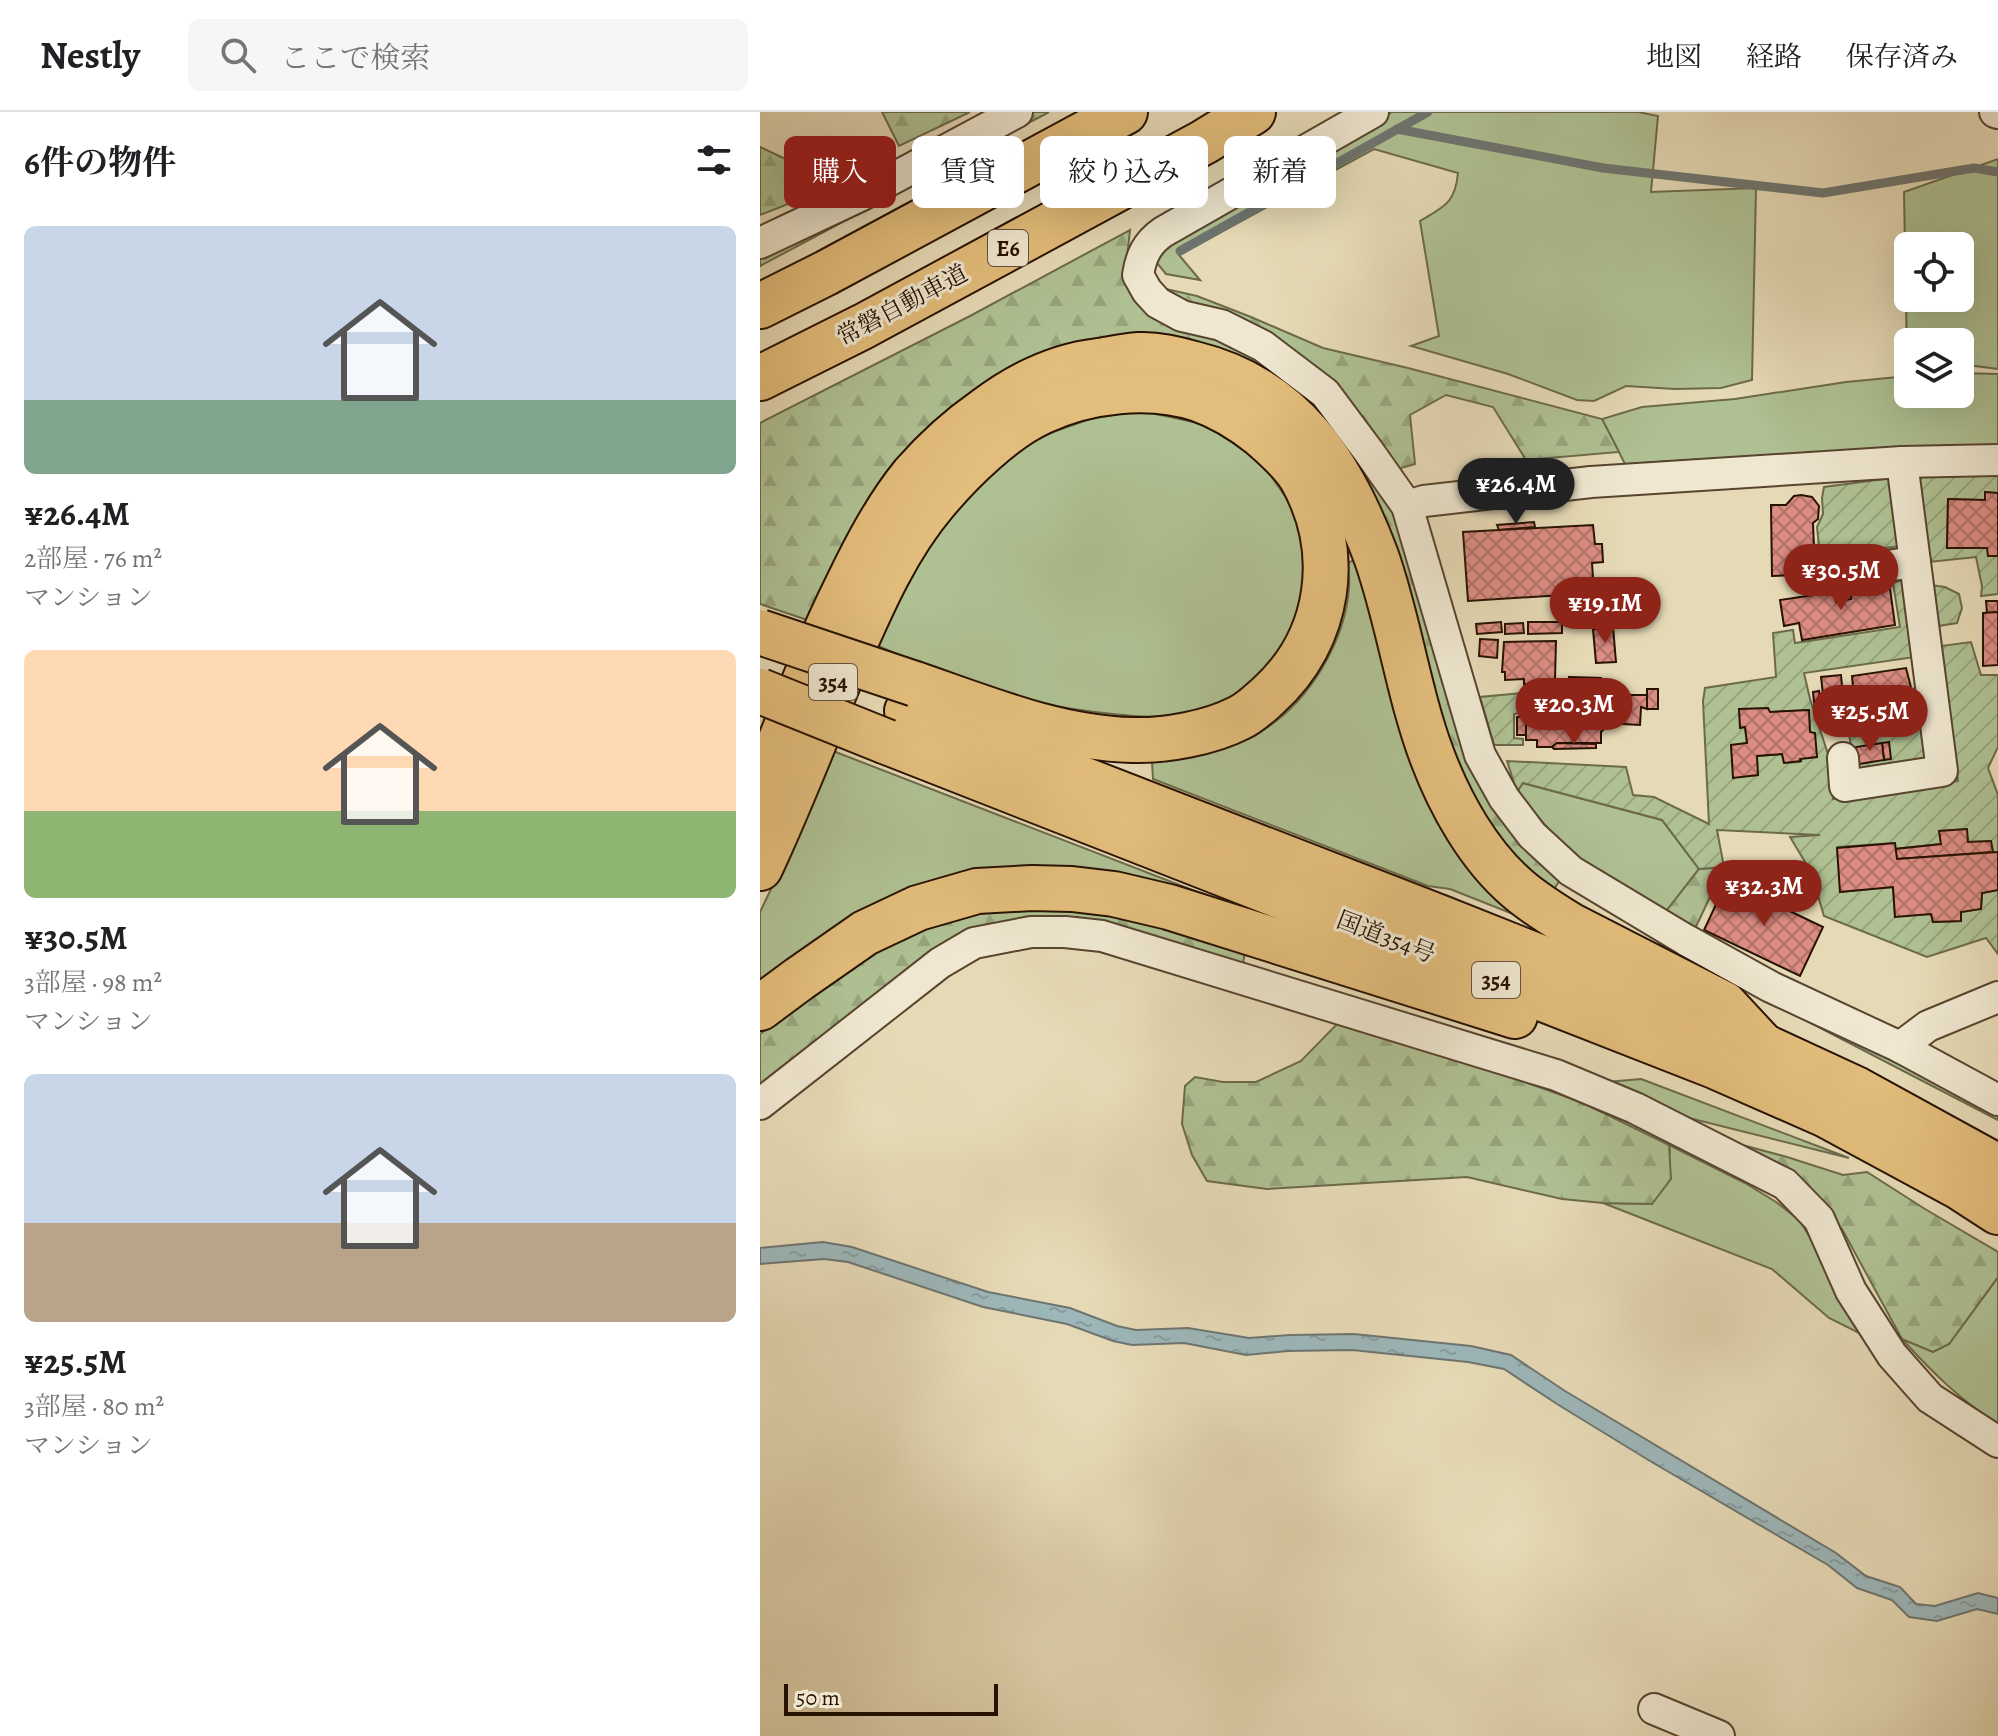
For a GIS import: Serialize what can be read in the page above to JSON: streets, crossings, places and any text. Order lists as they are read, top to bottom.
{
  "streets": {
    "highway": [
      "E6",
      "常磐自動車道",
      "354",
      "国道354号"
    ]
  },
  "scale_bar": "50 m",
  "page": {
    "header": "Nestly",
    "search": "ここで検索",
    "nav": ["地図", "経路", "保存済み"],
    "heading": "6件の物件",
    "chip": [
      "購入",
      "賃貸",
      "絞り込み",
      "新着"
    ],
    "list": [
      {
        "name": "¥26.4M",
        "note": "2部屋 · 76 m² · マンション"
      },
      {
        "name": "¥30.5M",
        "note": "3部屋 · 98 m² · マンション"
      },
      {
        "name": "¥25.5M",
        "note": "3部屋 · 80 m² · マンション"
      }
    ],
    "price": [
      "¥26.4M",
      "¥30.5M",
      "¥19.1M",
      "¥20.3M",
      "¥25.5M",
      "¥32.3M"
    ],
    "scale": "50 m"
  }
}
